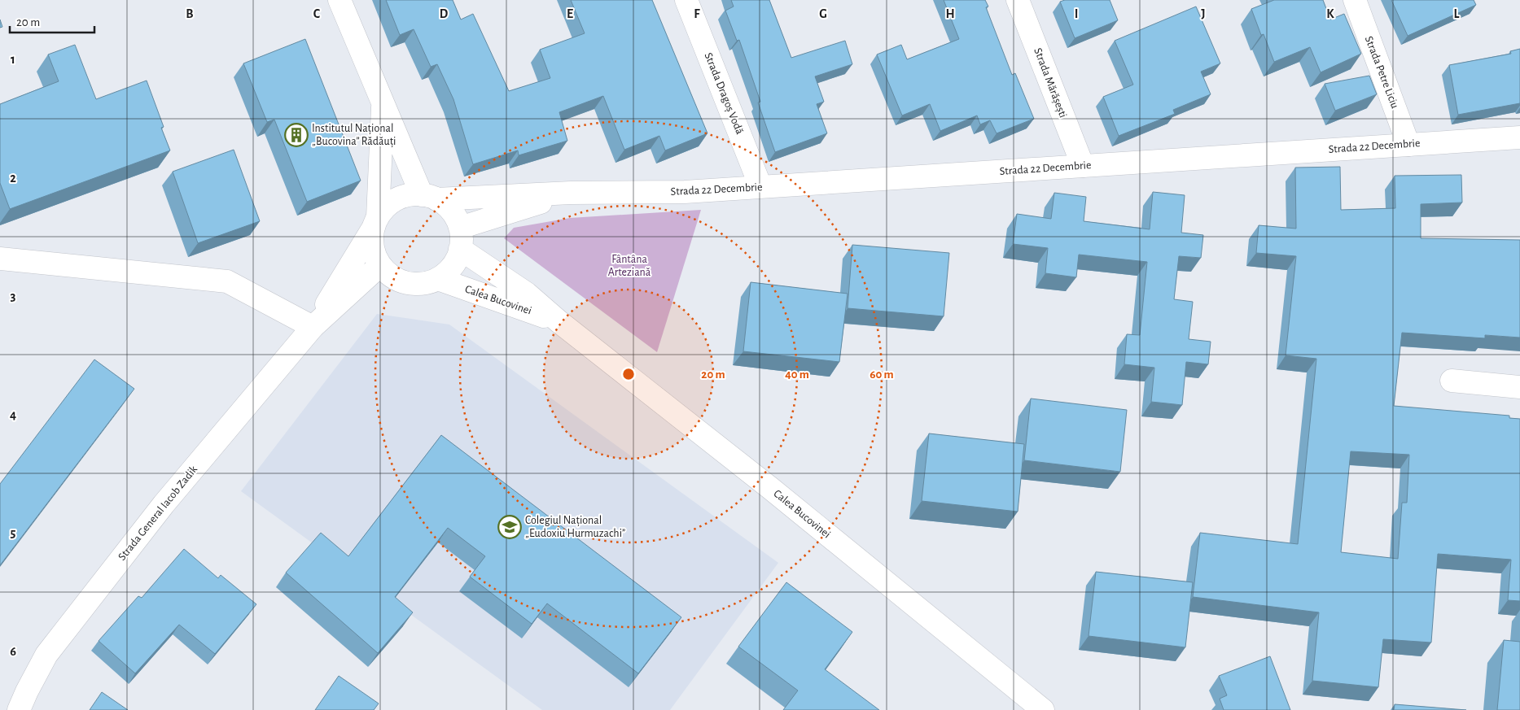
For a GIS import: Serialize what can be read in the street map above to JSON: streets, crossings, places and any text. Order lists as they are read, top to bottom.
{
  "streets": {
    "street": [
      "Strada Petre Liciu",
      "Strada Mărășești",
      "Strada Dragoș Vodă",
      "Strada 22 Decembrie",
      "Calea Bucovinei",
      "Strada General Iacob Zadik"
    ]
  },
  "crossings": [
    ["Strada Petre Liciu", "Strada 22 Decembrie"],
    ["Strada Mărășești", "Strada 22 Decembrie"],
    ["Strada Dragoș Vodă", "Strada 22 Decembrie"],
    ["Strada 22 Decembrie", "Calea Bucovinei"],
    ["Strada 22 Decembrie", "Strada General Iacob Zadik"],
    ["Calea Bucovinei", "Strada General Iacob Zadik"]
  ],
  "parks": ["Fântâna Arteziană"],
  "places": {
    "building": ["Institutul Național „Bucovina” Rădăuți"],
    "school or university": ["Colegiul Național „Eudoxiu Hurmuzachi”"]
  },
  "scale_bar": "20 m",
  "grid": {
    "columns": [
      "B",
      "C",
      "D",
      "E",
      "F",
      "G",
      "H",
      "I",
      "J",
      "K",
      "L"
    ],
    "rows": [
      "1",
      "2",
      "3",
      "4",
      "5",
      "6"
    ]
  },
  "rings": ["20 m", "40 m", "60 m"]
}
